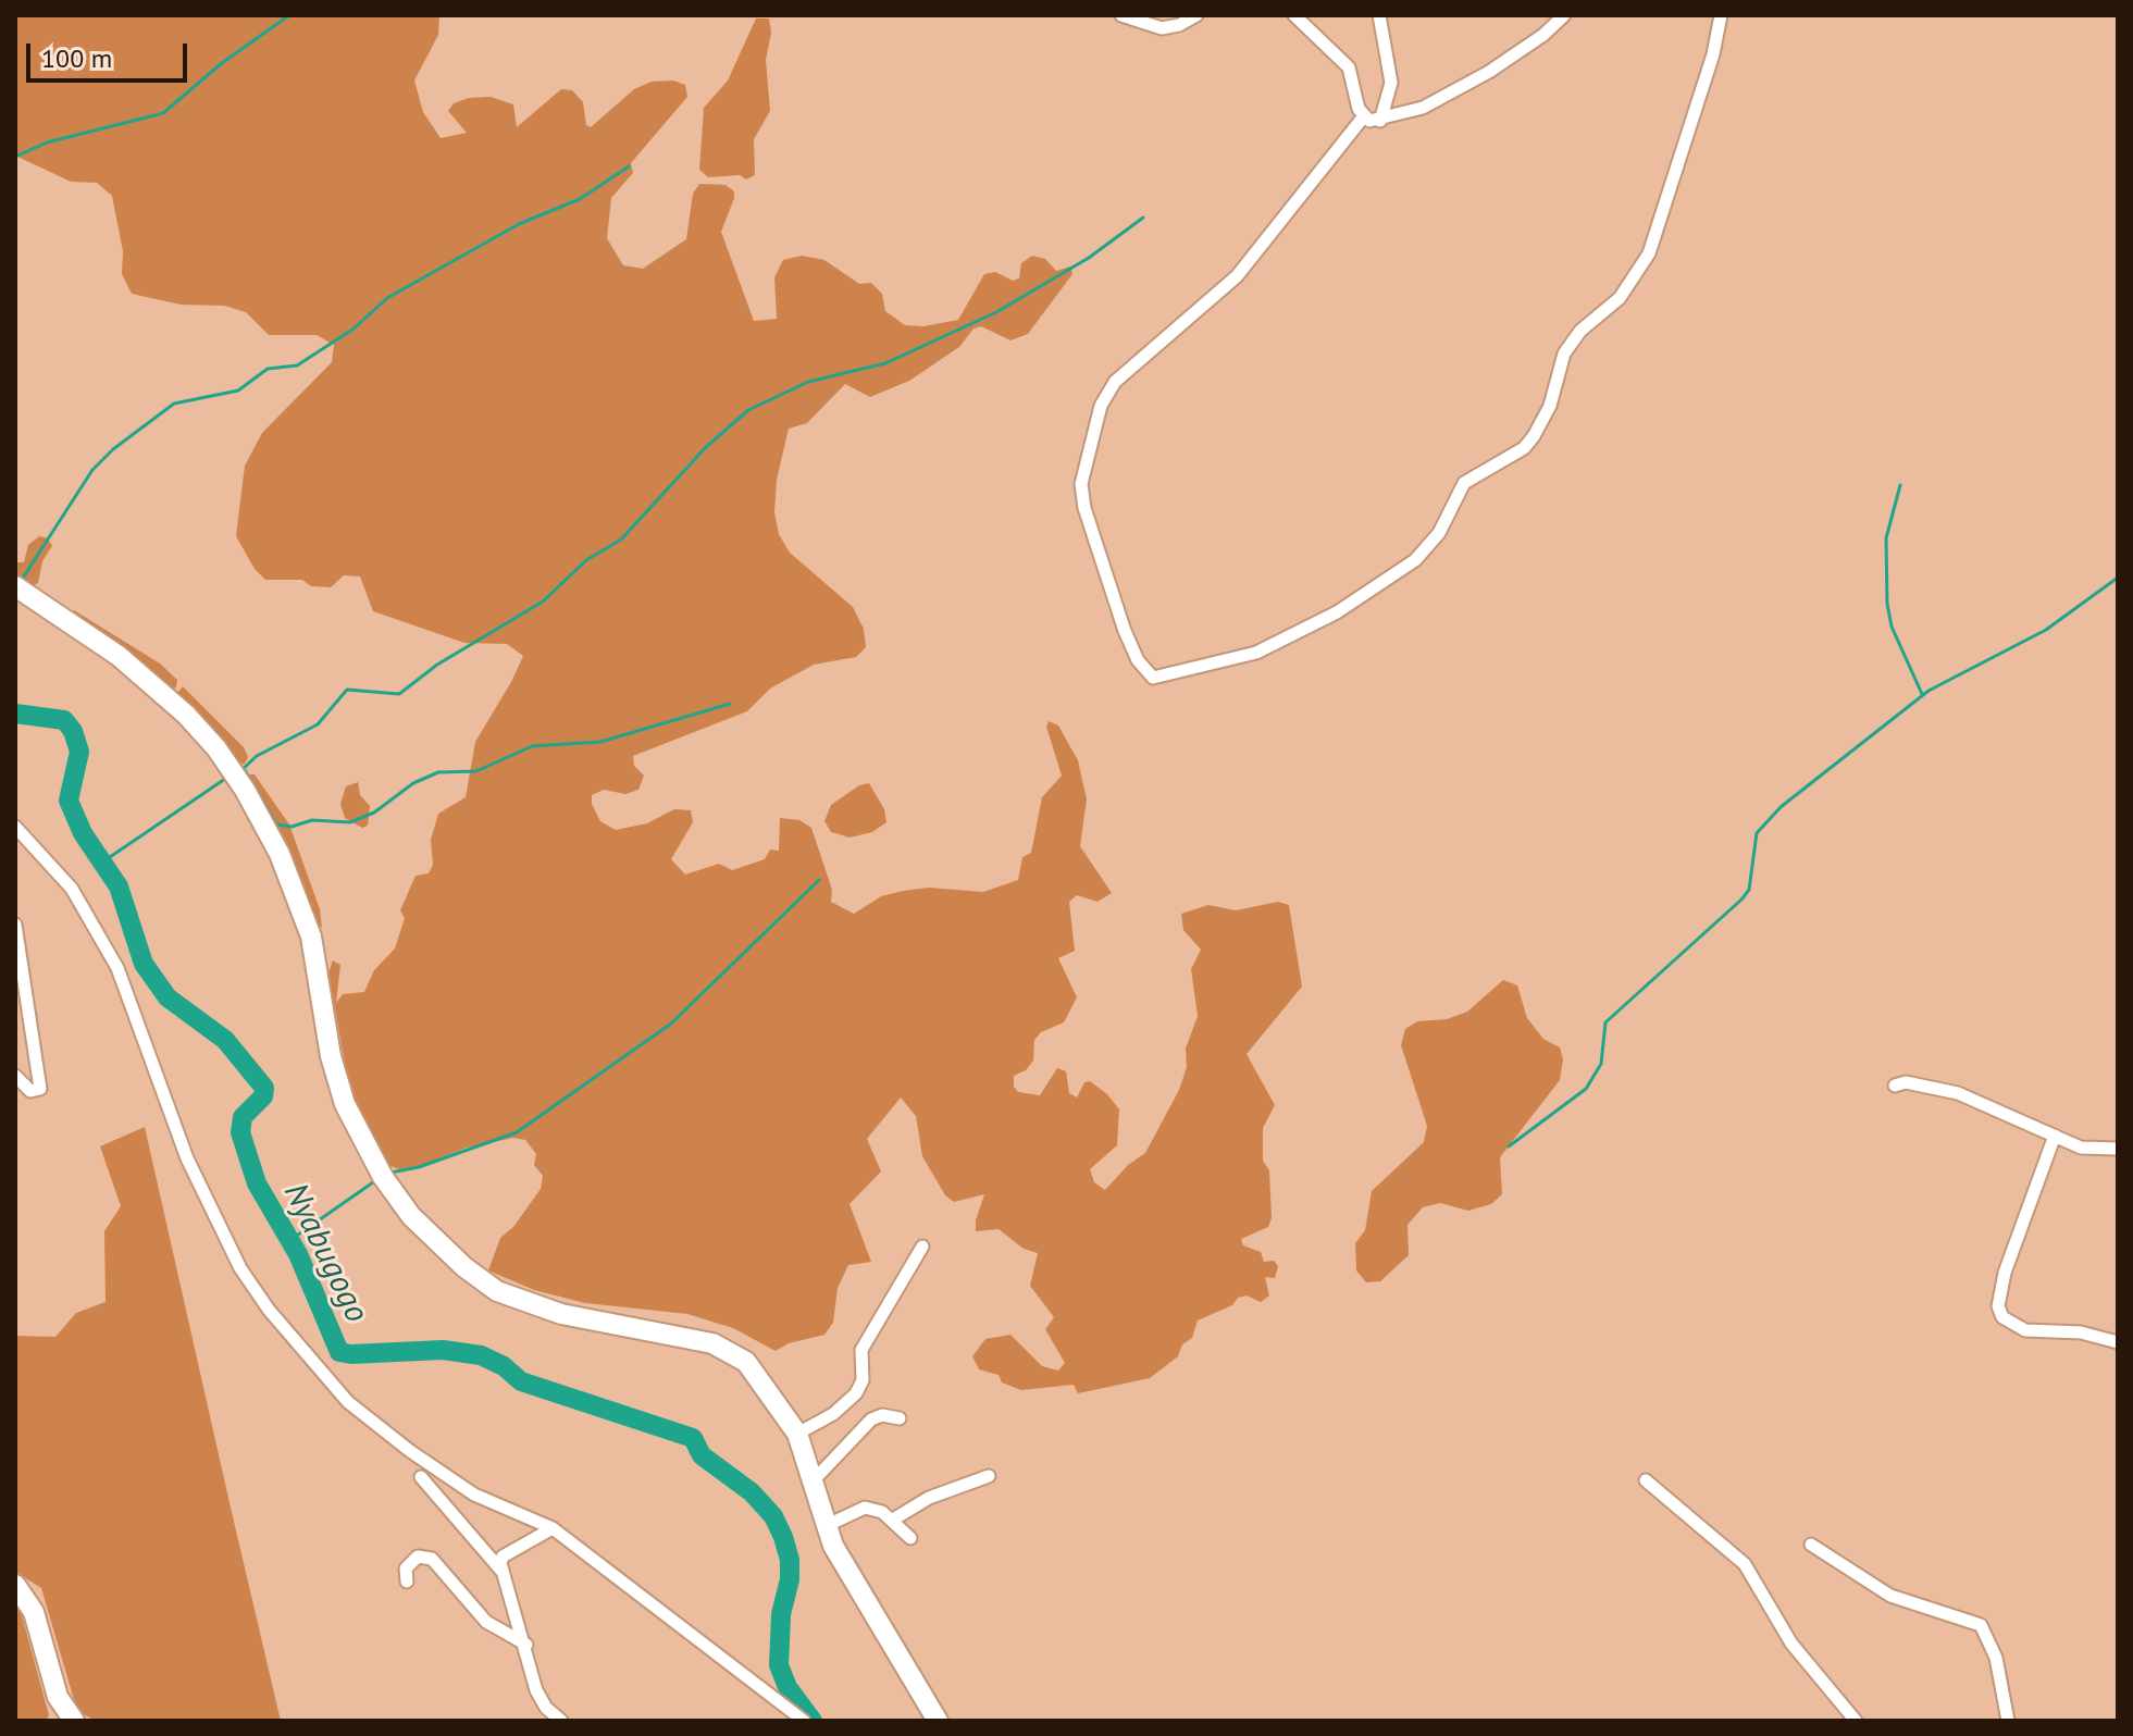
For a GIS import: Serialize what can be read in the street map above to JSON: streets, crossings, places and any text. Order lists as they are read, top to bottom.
{
  "water": ["Nyabugogo"],
  "scale_bar": "100 m"
}
